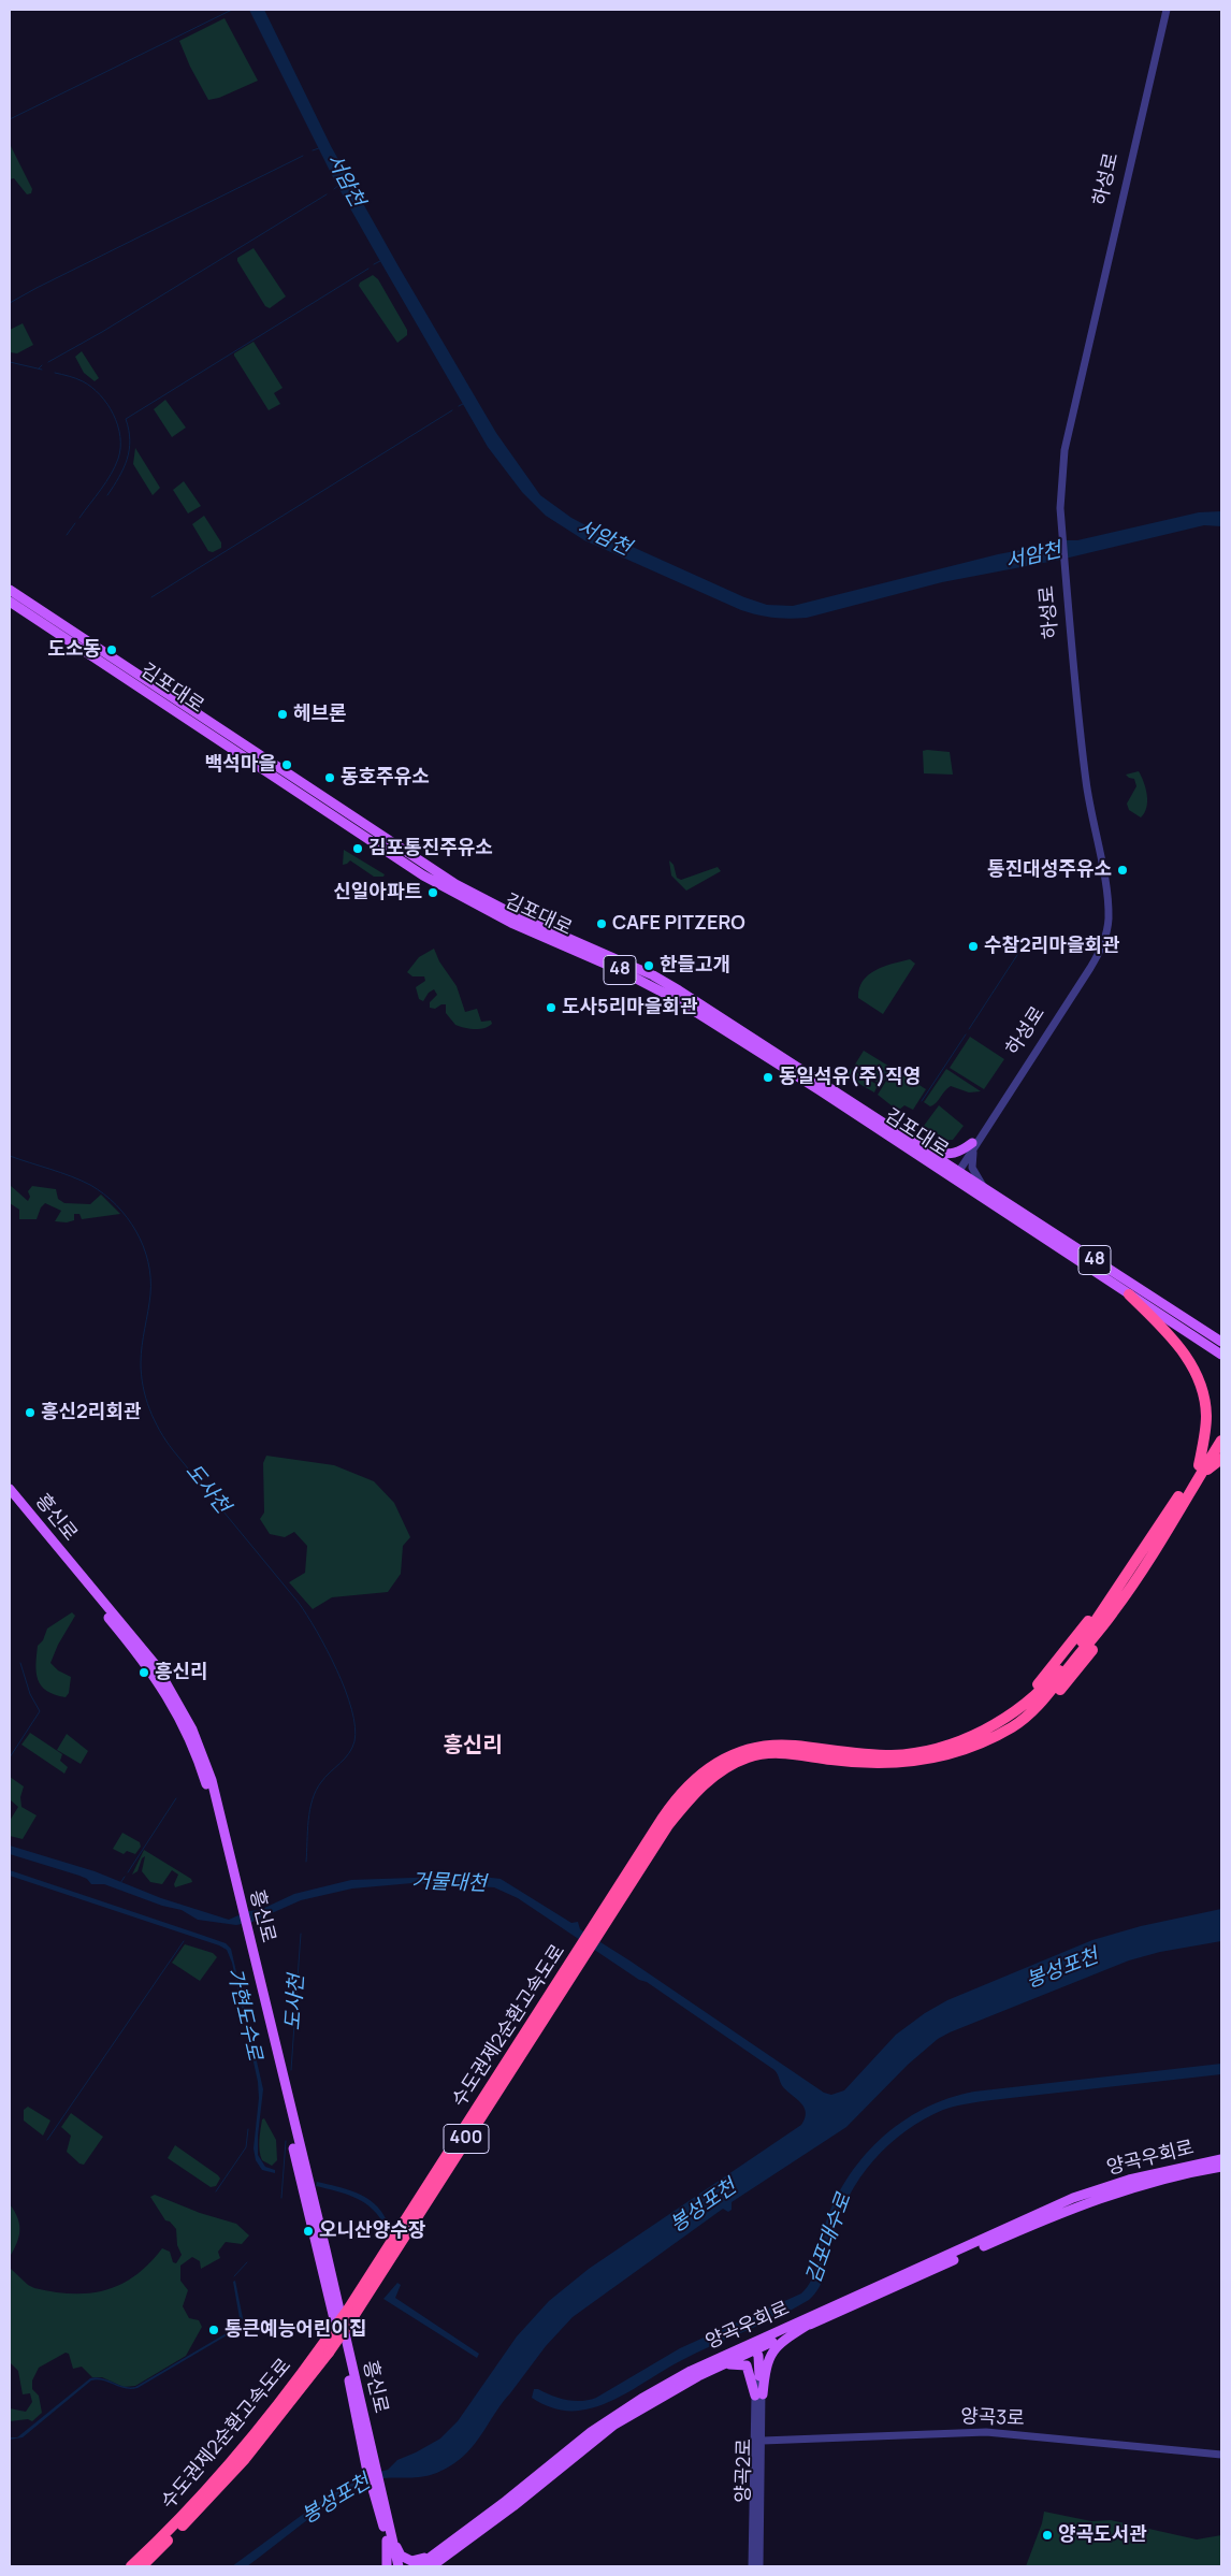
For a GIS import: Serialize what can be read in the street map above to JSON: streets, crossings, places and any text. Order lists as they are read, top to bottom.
{
  "streets": {
    "highway": ["수도권제2순환고속도로", "400"],
    "main road": [
      "김포대로",
      "48",
      "흥신로",
      "양곡우회로",
      "양곡2로"
    ],
    "street": ["하성로", "양곡3로"]
  },
  "crossings": [
    ["하성로", "김포대로"],
    ["양곡우회로", "양곡2로"],
    ["양곡3로", "양곡2로"]
  ],
  "districts": ["흥신리"],
  "water": [
    "서암천",
    "도사천",
    "거물대천",
    "봉성포천",
    "가현도수로",
    "김포대수로"
  ],
  "places": [
    "도소동",
    "헤브론",
    "백석마을",
    "동호주유소",
    "김포통진주유소",
    "통진대성주유소",
    "신일아파트",
    "CAFE PITZERO",
    "수참2리마을회관",
    "한들고개",
    "도사5리마을회관",
    "동일석유(주)직영",
    "흥신2리회관",
    "흥신리",
    "오니산양수장",
    "통큰예능어린이집",
    "양곡도서관"
  ]
}
